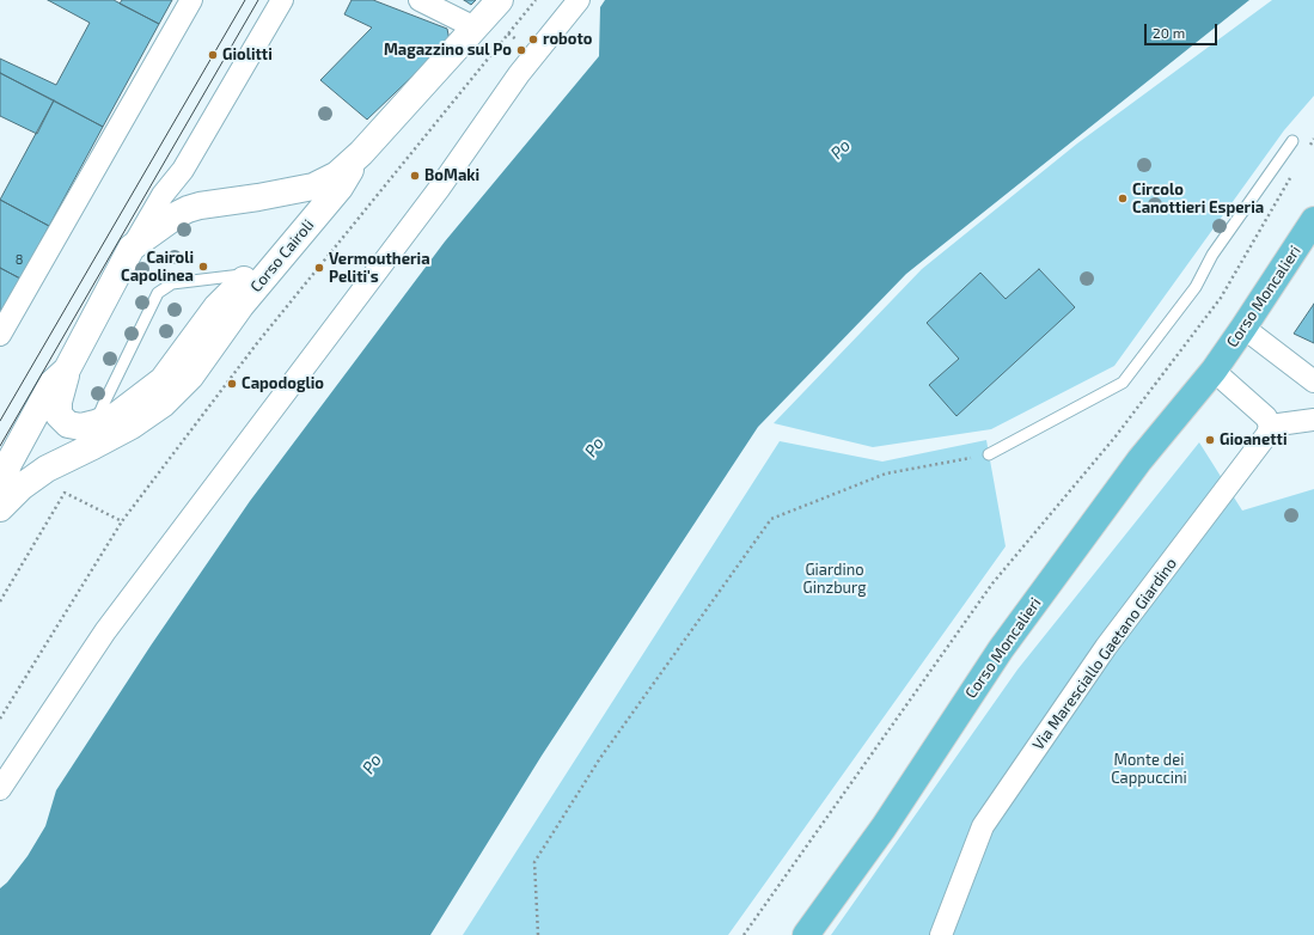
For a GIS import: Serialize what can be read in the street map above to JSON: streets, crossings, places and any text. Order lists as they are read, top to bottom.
{
  "streets": {
    "main road": ["Corso Cairoli", "Corso Moncalieri"],
    "street": ["Via Maresciallo Gaetano Giardino"]
  },
  "water": ["Po"],
  "parks": ["Giardino Ginzburg", "Monte dei Cappuccini"],
  "places": [
    "roboto",
    "Magazzino sul Po",
    "Giolitti",
    "BoMaki",
    "Circolo Canottieri Esperia",
    "Cairoli Capolinea",
    "Vermoutheria Peliti's",
    "Capodoglio",
    "Gioanetti"
  ],
  "house_numbers": ["8"],
  "scale_bar": "20 m"
}
